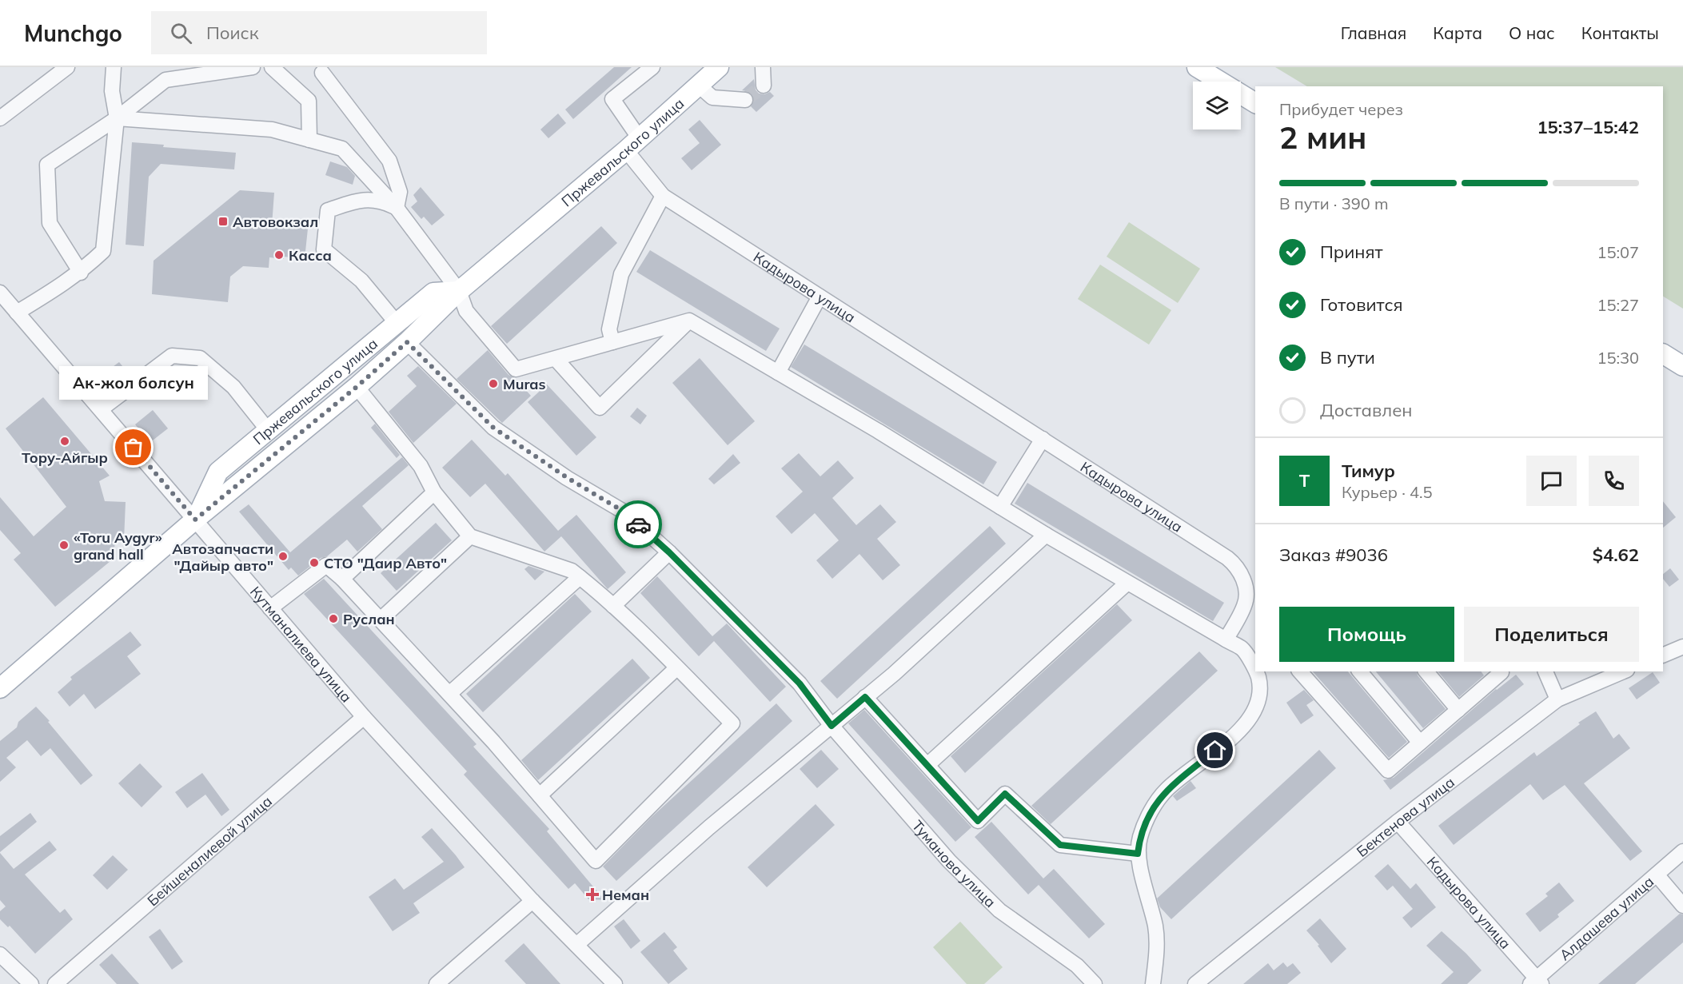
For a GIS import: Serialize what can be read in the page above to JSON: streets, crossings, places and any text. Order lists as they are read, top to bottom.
{
  "streets": {
    "main road": ["Пржевальского улица"],
    "street": [
      "Кадырова улица",
      "Кутманалиева улица",
      "Бектенова улица",
      "Бейшеналиевой улица",
      "Туманова улица",
      "Алдашева улица"
    ]
  },
  "crossings": [
    ["Пржевальского улица", "Кадырова улица"],
    ["Пржевальского улица", "Кутманалиева улица"],
    ["Пржевальского улица", "Туманова улица"],
    ["Кадырова улица", "Бектенова улица"],
    ["Кадырова улица", "Алдашева улица"],
    ["Кутманалиева улица", "Бейшеналиевой улица"]
  ],
  "places": {
    "transit": ["Автовокзал"],
    "other": [
      "Касса",
      "Muras",
      "Тору-Айгыр",
      "Ак-жол болсун",
      "«Toru Aygyr» grand hall",
      "Автозапчасти \"Дайыр авто\"",
      "СТО \"Даир Авто\"",
      "Руслан"
    ],
    "health": ["Неман"]
  },
  "page": {
    "header": "Munchgo",
    "search": "Поиск",
    "nav": [
      "Главная",
      "Карта",
      "О нас",
      "Контакты"
    ],
    "heading": ["2 мин", "Прибудет через", "15:37–15:42"],
    "panel": [
      "Тимур",
      "Курьер · 4.5",
      "Заказ #9036",
      "$4.62"
    ],
    "bar": "В пути · 390 m",
    "list": [
      ["Принят", "15:07"],
      ["Готовится", "15:27"],
      ["В пути", "15:30"],
      "Доставлен"
    ],
    "bubble": "Ак-жол болсун",
    "round": "Т",
    "buttons": ["Помощь", "Поделиться"]
  }
}
